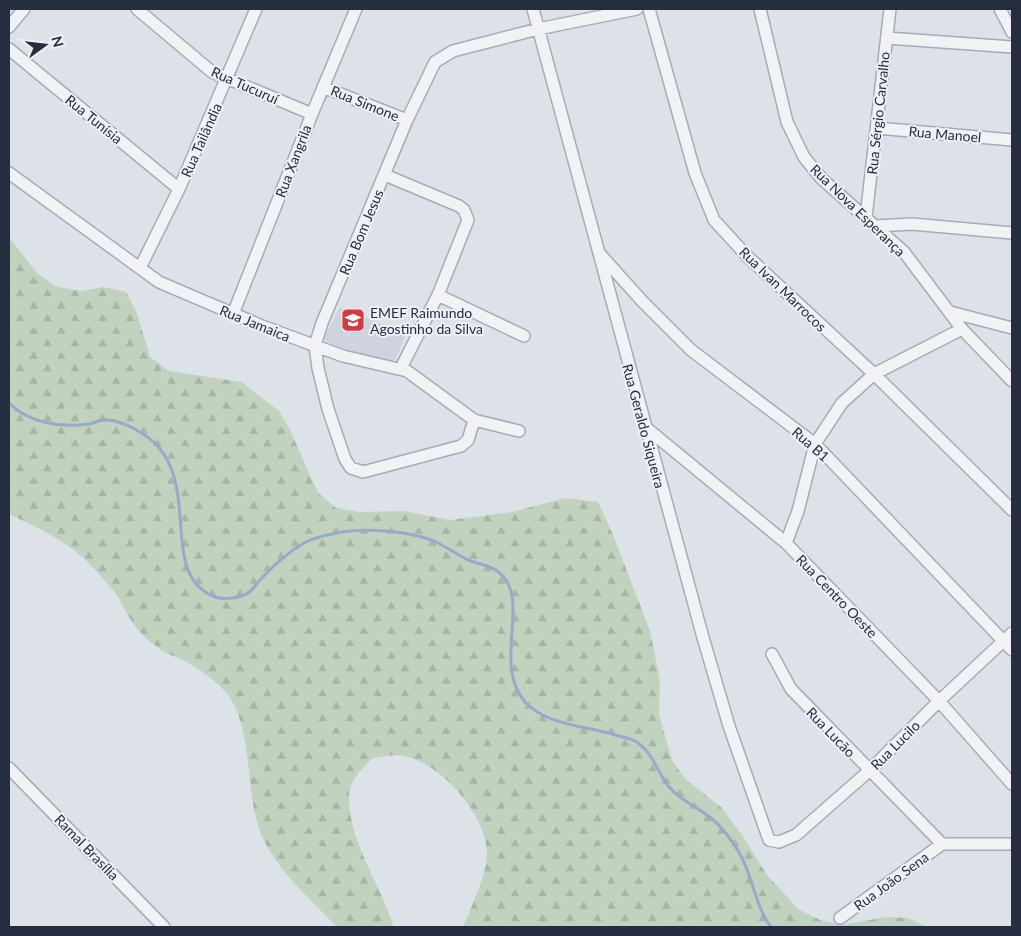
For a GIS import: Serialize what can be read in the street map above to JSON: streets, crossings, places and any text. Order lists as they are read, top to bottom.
{
  "streets": {
    "street": [
      "Rua Tucuruí",
      "Rua Simone",
      "Rua Sérgio Carvalho",
      "Rua Tunísia",
      "Rua Manoel",
      "Rua Tailândia",
      "Rua Xangrila",
      "Rua Nova Esperança",
      "Rua Bom Jesus",
      "Rua Ivan Marrocos",
      "Rua Jamaica",
      "Rua Geraldo Siqueira",
      "Rua B1",
      "Rua Centro Oeste",
      "Rua Lucão",
      "Rua Lucilo",
      "Ramal Brasília",
      "Rua João Sena"
    ]
  },
  "crossings": [
    ["Rua Tucuruí", "Rua Tailândia"],
    ["Rua Tucuruí", "Rua Xangrila"],
    ["Rua Simone", "Rua Xangrila"],
    ["Rua Simone", "Rua Bom Jesus"],
    ["Rua Sérgio Carvalho", "Rua Manoel"],
    ["Rua Sérgio Carvalho", "Rua Nova Esperança"],
    ["Rua Tunísia", "Rua Tailândia"],
    ["Rua Tailândia", "Rua Jamaica"],
    ["Rua Xangrila", "Rua Jamaica"],
    ["Rua Bom Jesus", "Rua Jamaica"],
    ["Rua Bom Jesus", "Rua Geraldo Siqueira"],
    ["Rua Geraldo Siqueira", "Rua B1"],
    ["Rua Geraldo Siqueira", "Rua Centro Oeste"],
    ["Rua Geraldo Siqueira", "Rua Lucilo"],
    ["Rua B1", "Rua Lucilo"],
    ["Rua Centro Oeste", "Rua Lucilo"],
    ["Rua Lucão", "Rua Lucilo"],
    ["Rua Lucão", "Rua João Sena"]
  ],
  "places": {
    "school or university": ["EMEF Raimundo Agostinho da Silva"]
  },
  "north": "right"
}
